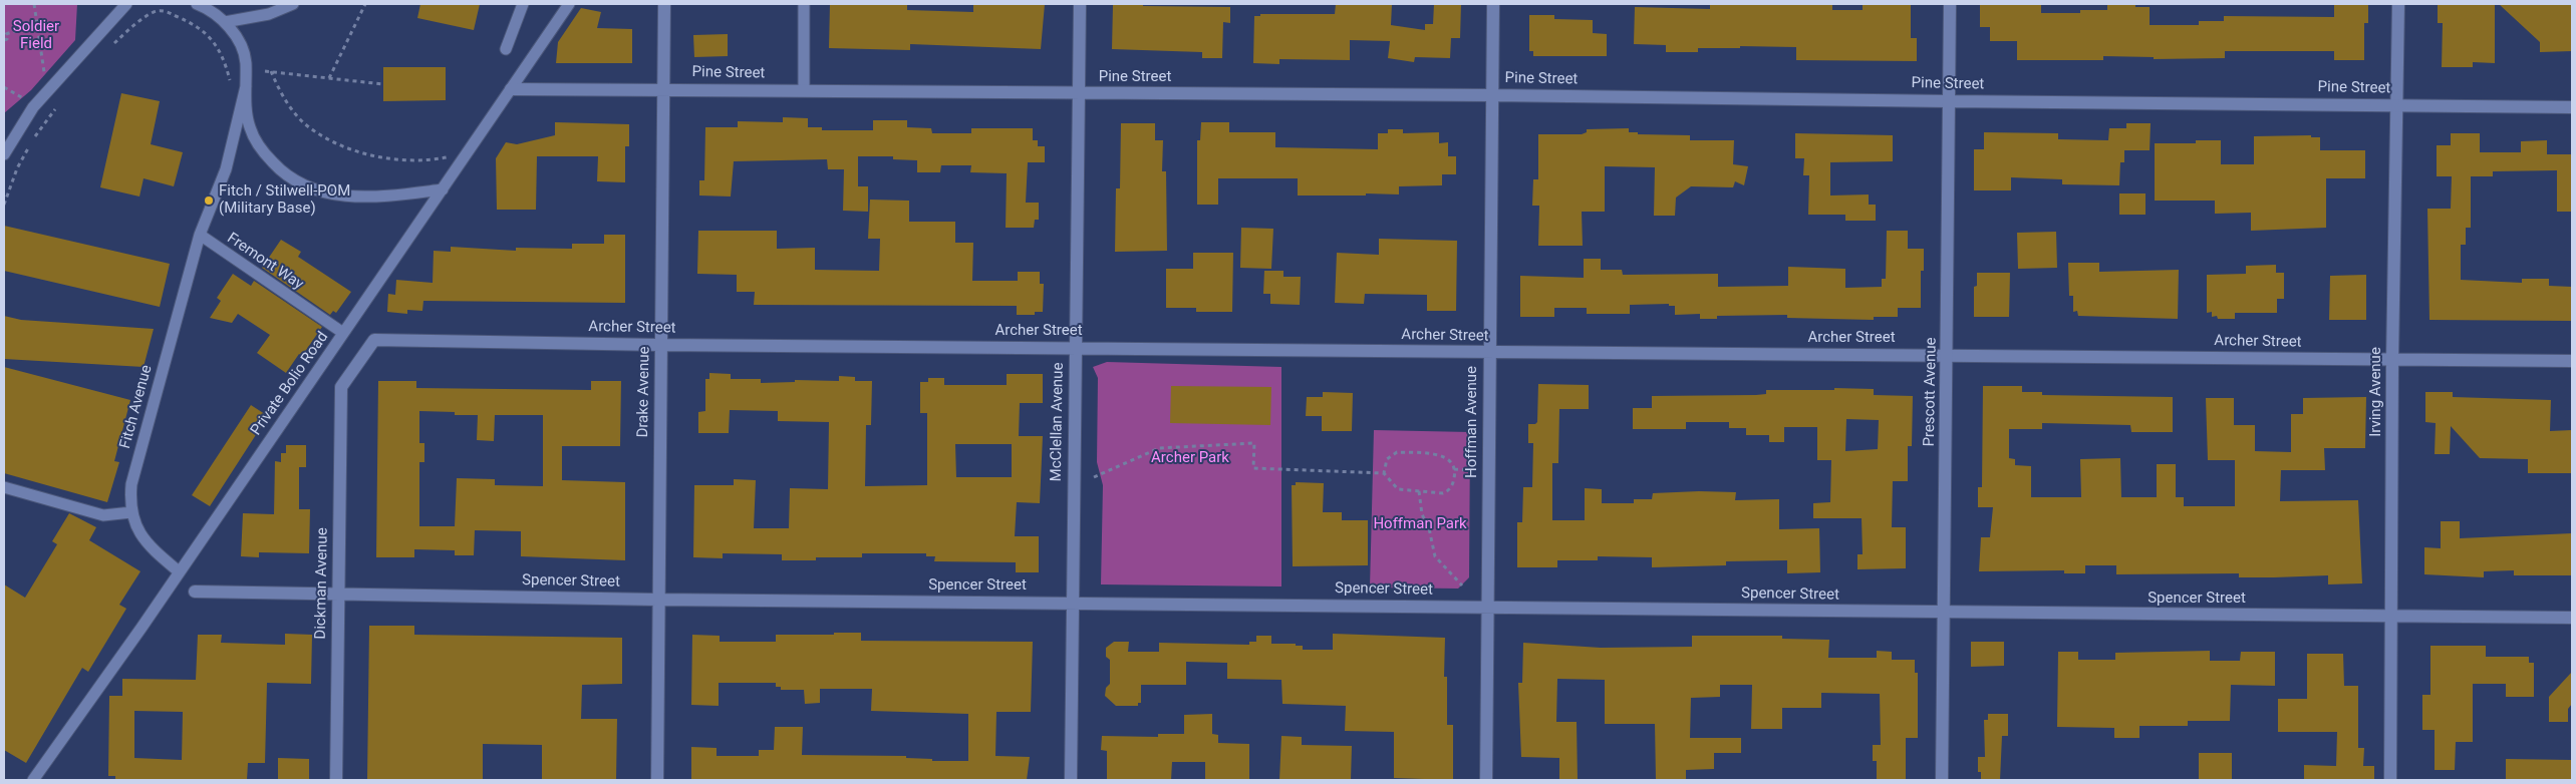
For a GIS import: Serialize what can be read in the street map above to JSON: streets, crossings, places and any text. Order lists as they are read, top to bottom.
{
  "streets": {
    "street": [
      "Pine Street",
      "Archer Street",
      "Drake Avenue",
      "Prescott Avenue",
      "Irving Avenue",
      "McClellan Avenue",
      "Hoffman Avenue",
      "Spencer Street",
      "Dickman Avenue"
    ],
    "lane": ["Fremont Way", "Private Bolio Road", "Fitch Avenue"]
  },
  "crossings": [
    ["Pine Street", "Private Bolio Road"],
    ["Pine Street", "Drake Avenue"],
    ["Pine Street", "Prescott Avenue"],
    ["Pine Street", "Irving Avenue"],
    ["Pine Street", "McClellan Avenue"],
    ["Pine Street", "Hoffman Avenue"],
    ["Fremont Way", "Private Bolio Road"],
    ["Fremont Way", "Fitch Avenue"],
    ["Archer Street", "Drake Avenue"],
    ["Archer Street", "Prescott Avenue"],
    ["Archer Street", "Irving Avenue"],
    ["Archer Street", "McClellan Avenue"],
    ["Archer Street", "Hoffman Avenue"],
    ["Archer Street", "Dickman Avenue"],
    ["Private Bolio Road", "Fitch Avenue"],
    ["Drake Avenue", "Spencer Street"],
    ["Prescott Avenue", "Spencer Street"],
    ["Irving Avenue", "Spencer Street"],
    ["McClellan Avenue", "Spencer Street"],
    ["Hoffman Avenue", "Spencer Street"],
    ["Spencer Street", "Dickman Avenue"]
  ],
  "parks": ["Soldier Field", "Archer Park", "Hoffman Park"],
  "places": ["Fitch / Stilwell-POM (Military Base)"]
}
